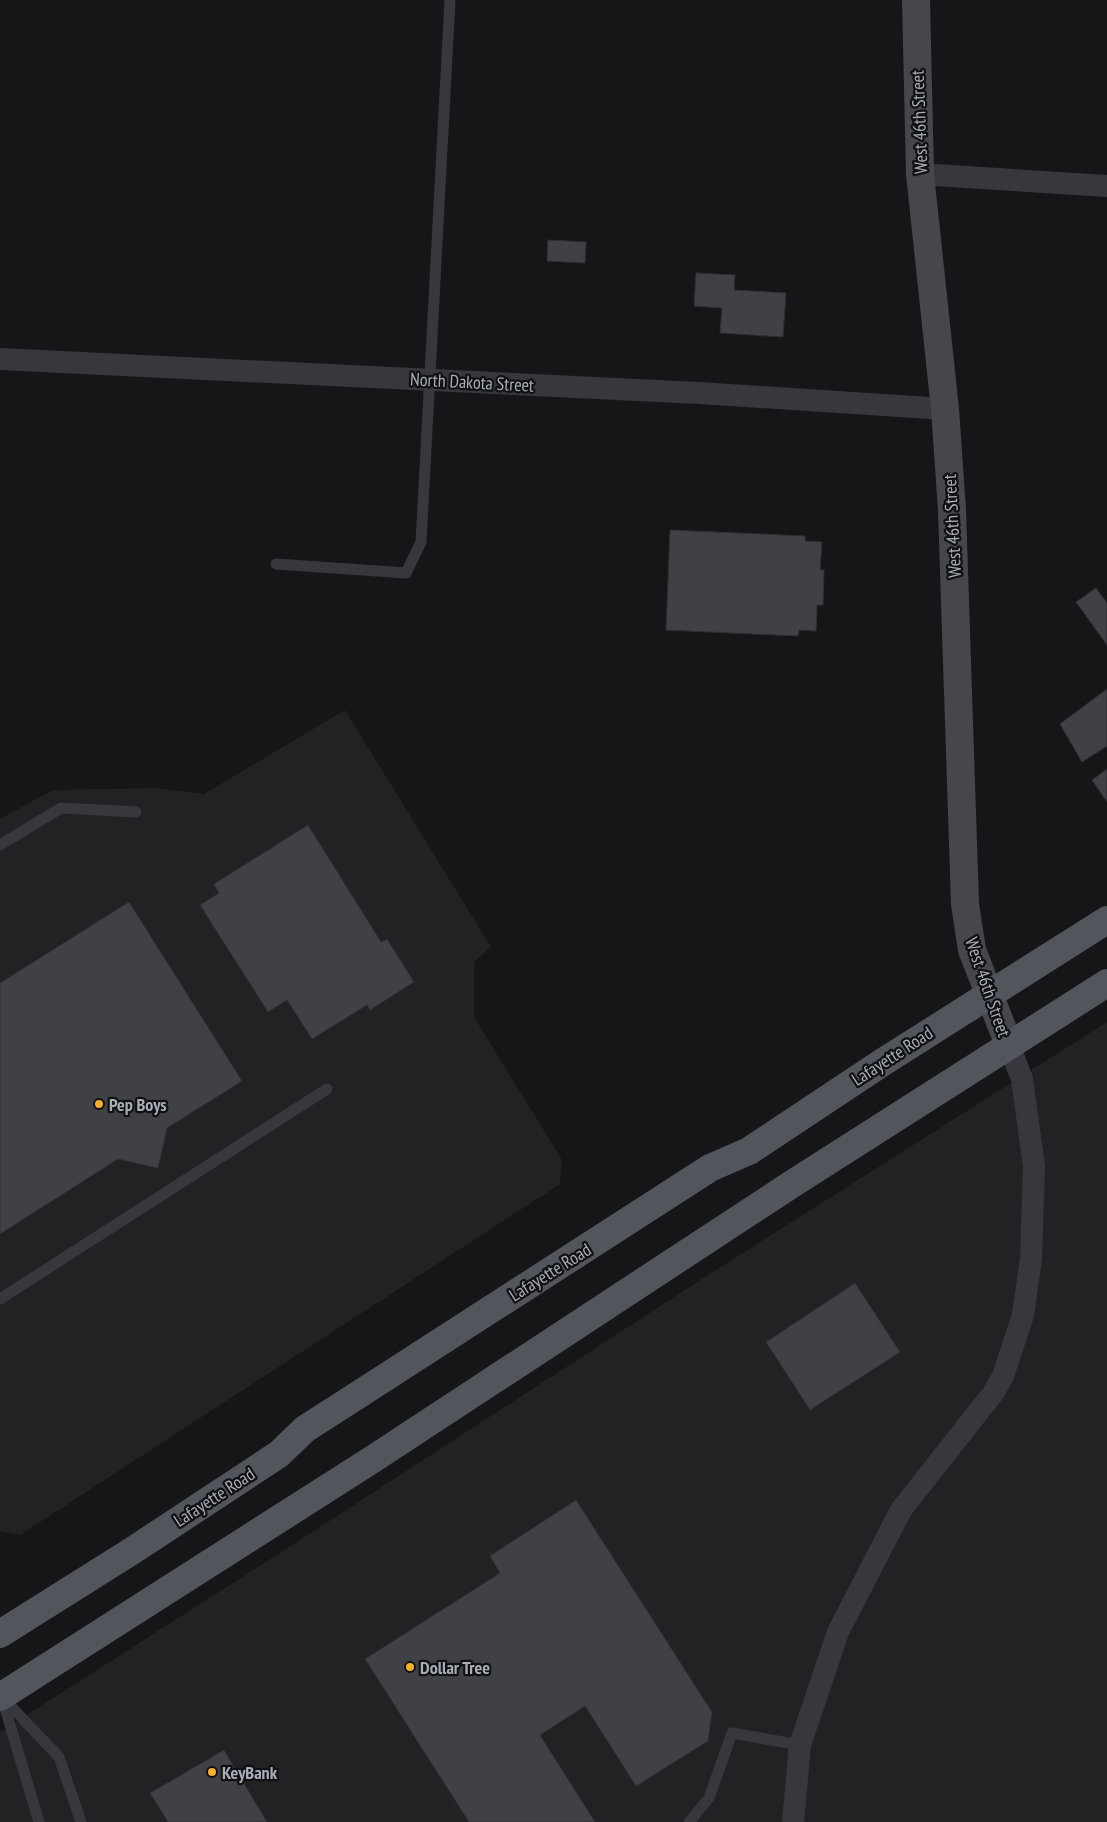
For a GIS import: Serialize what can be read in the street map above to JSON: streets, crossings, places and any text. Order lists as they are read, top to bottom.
{
  "streets": {
    "main road": ["Lafayette Road"],
    "street": ["West 46th Street", "North Dakota Street"]
  },
  "crossings": [
    ["West 46th Street", "North Dakota Street"],
    ["West 46th Street", "Lafayette Road"]
  ],
  "places": ["Pep Boys", "Dollar Tree", "KeyBank"]
}
